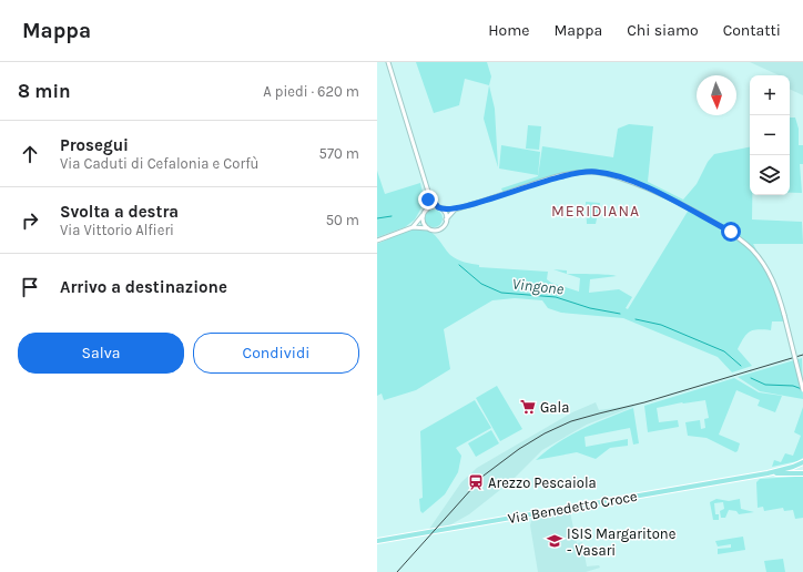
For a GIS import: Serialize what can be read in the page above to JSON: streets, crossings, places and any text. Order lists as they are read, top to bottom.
{
  "streets": {
    "main road": ["Via Benedetto Croce"]
  },
  "districts": ["MERIDIANA"],
  "water": ["Vingone"],
  "places": {
    "supermarket": ["Gala"],
    "station": ["Arezzo Pescaiola"],
    "school or university": ["ISIS Margaritone - Vasari"]
  },
  "north": "bottom",
  "page": {
    "header": "Mappa",
    "nav": [
      "Home",
      "Mappa",
      "Chi siamo",
      "Contatti"
    ],
    "heading": ["8 min", "A piedi · 620 m"],
    "map_buttons": ["+", "−"],
    "list": [
      ["Prosegui", "Via Caduti di Cefalonia e Corfù", "570 m"],
      ["Svolta a destra", "Via Vittorio Alfieri", "50 m"],
      "Arrivo a destinazione"
    ],
    "buttons": ["Salva", "Condividi"]
  }
}
